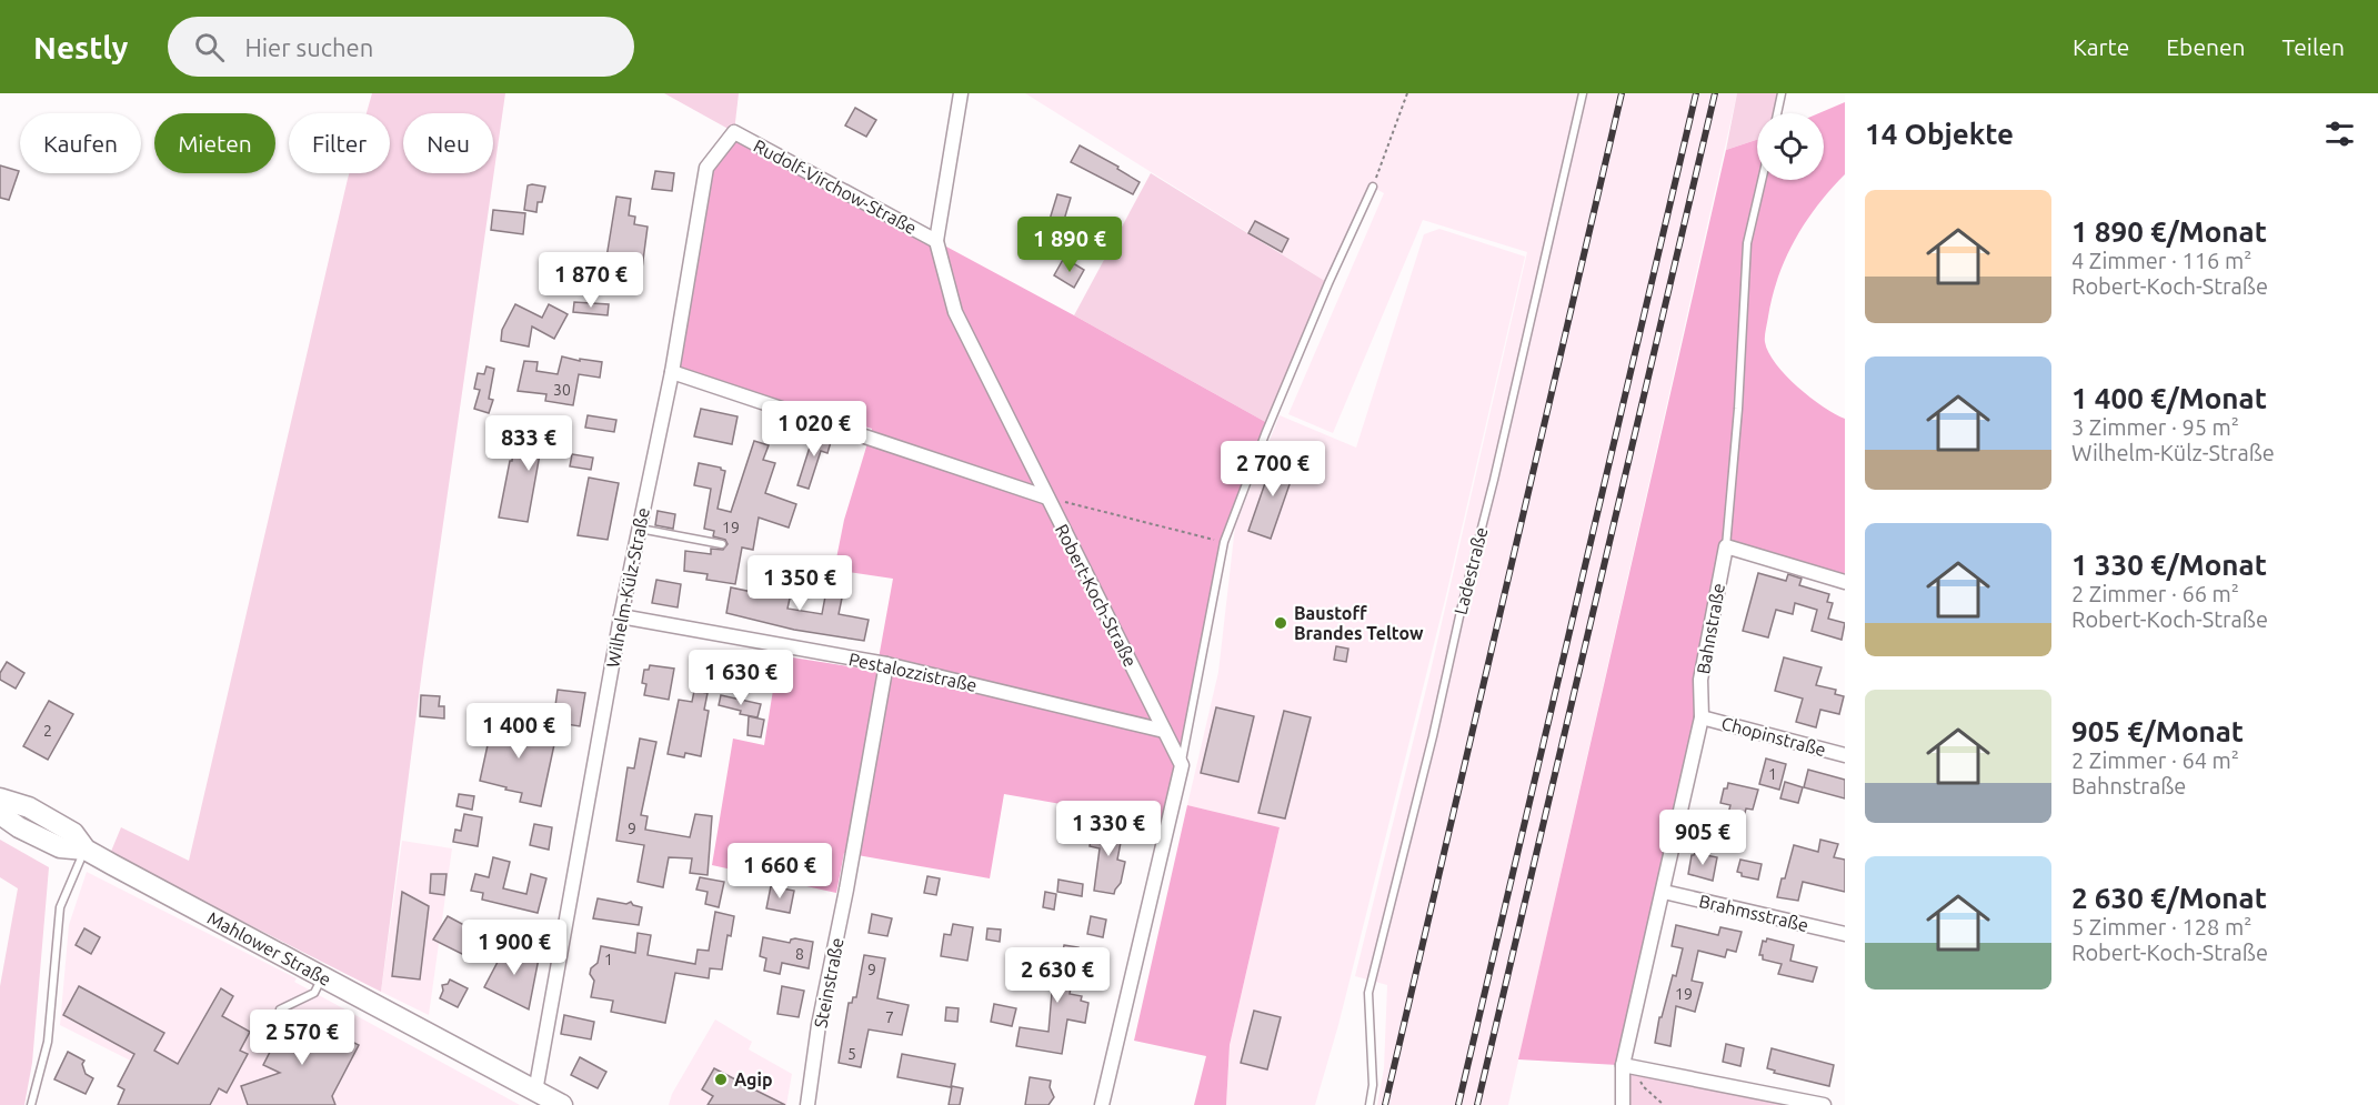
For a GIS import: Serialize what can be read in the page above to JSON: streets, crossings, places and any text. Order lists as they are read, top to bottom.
{
  "streets": {
    "main road": ["Mahlower Straße"],
    "street": [
      "Rudolf-Virchow-Straße",
      "Wilhelm-Külz-Straße",
      "Robert-Koch-Straße",
      "Bahnstraße",
      "Pestalozzistraße",
      "Chopinstraße",
      "Brahmsstraße",
      "Steinstraße"
    ],
    "lane": ["Ladestraße"]
  },
  "crossings": [
    ["Rudolf-Virchow-Straße", "Wilhelm-Külz-Straße"],
    ["Rudolf-Virchow-Straße", "Robert-Koch-Straße"],
    ["Wilhelm-Külz-Straße", "Pestalozzistraße"],
    ["Wilhelm-Külz-Straße", "Mahlower Straße"],
    ["Robert-Koch-Straße", "Pestalozzistraße"],
    ["Bahnstraße", "Chopinstraße"],
    ["Bahnstraße", "Brahmsstraße"],
    ["Pestalozzistraße", "Steinstraße"]
  ],
  "places": ["Baustoff Brandes Teltow", "Agip"],
  "house_numbers": [
    "30",
    "19",
    "2",
    "1",
    "9",
    "8",
    "1",
    "9",
    "19",
    "7",
    "5"
  ],
  "page": {
    "header": "Nestly",
    "search": "Hier suchen",
    "nav": ["Karte", "Ebenen", "Teilen"],
    "heading": "14 Objekte",
    "chip": [
      "Kaufen",
      "Mieten",
      "Filter",
      "Neu"
    ],
    "list": [
      {
        "name": "1 890 €/Monat",
        "note": "4 Zimmer · 116 m² · Robert-Koch-Straße"
      },
      {
        "name": "1 400 €/Monat",
        "note": "3 Zimmer · 95 m² · Wilhelm-Külz-Straße"
      },
      {
        "name": "1 330 €/Monat",
        "note": "2 Zimmer · 66 m² · Robert-Koch-Straße"
      },
      {
        "name": "905 €/Monat",
        "note": "2 Zimmer · 64 m² · Bahnstraße"
      },
      {
        "name": "2 630 €/Monat",
        "note": "5 Zimmer · 128 m² · Robert-Koch-Straße"
      }
    ],
    "price": [
      "1 890 €",
      "1 870 €",
      "1 020 €",
      "833 €",
      "2 700 €",
      "1 350 €",
      "1 630 €",
      "1 400 €",
      "1 330 €",
      "905 €",
      "1 660 €",
      "1 900 €",
      "2 630 €",
      "2 570 €"
    ]
  }
}
